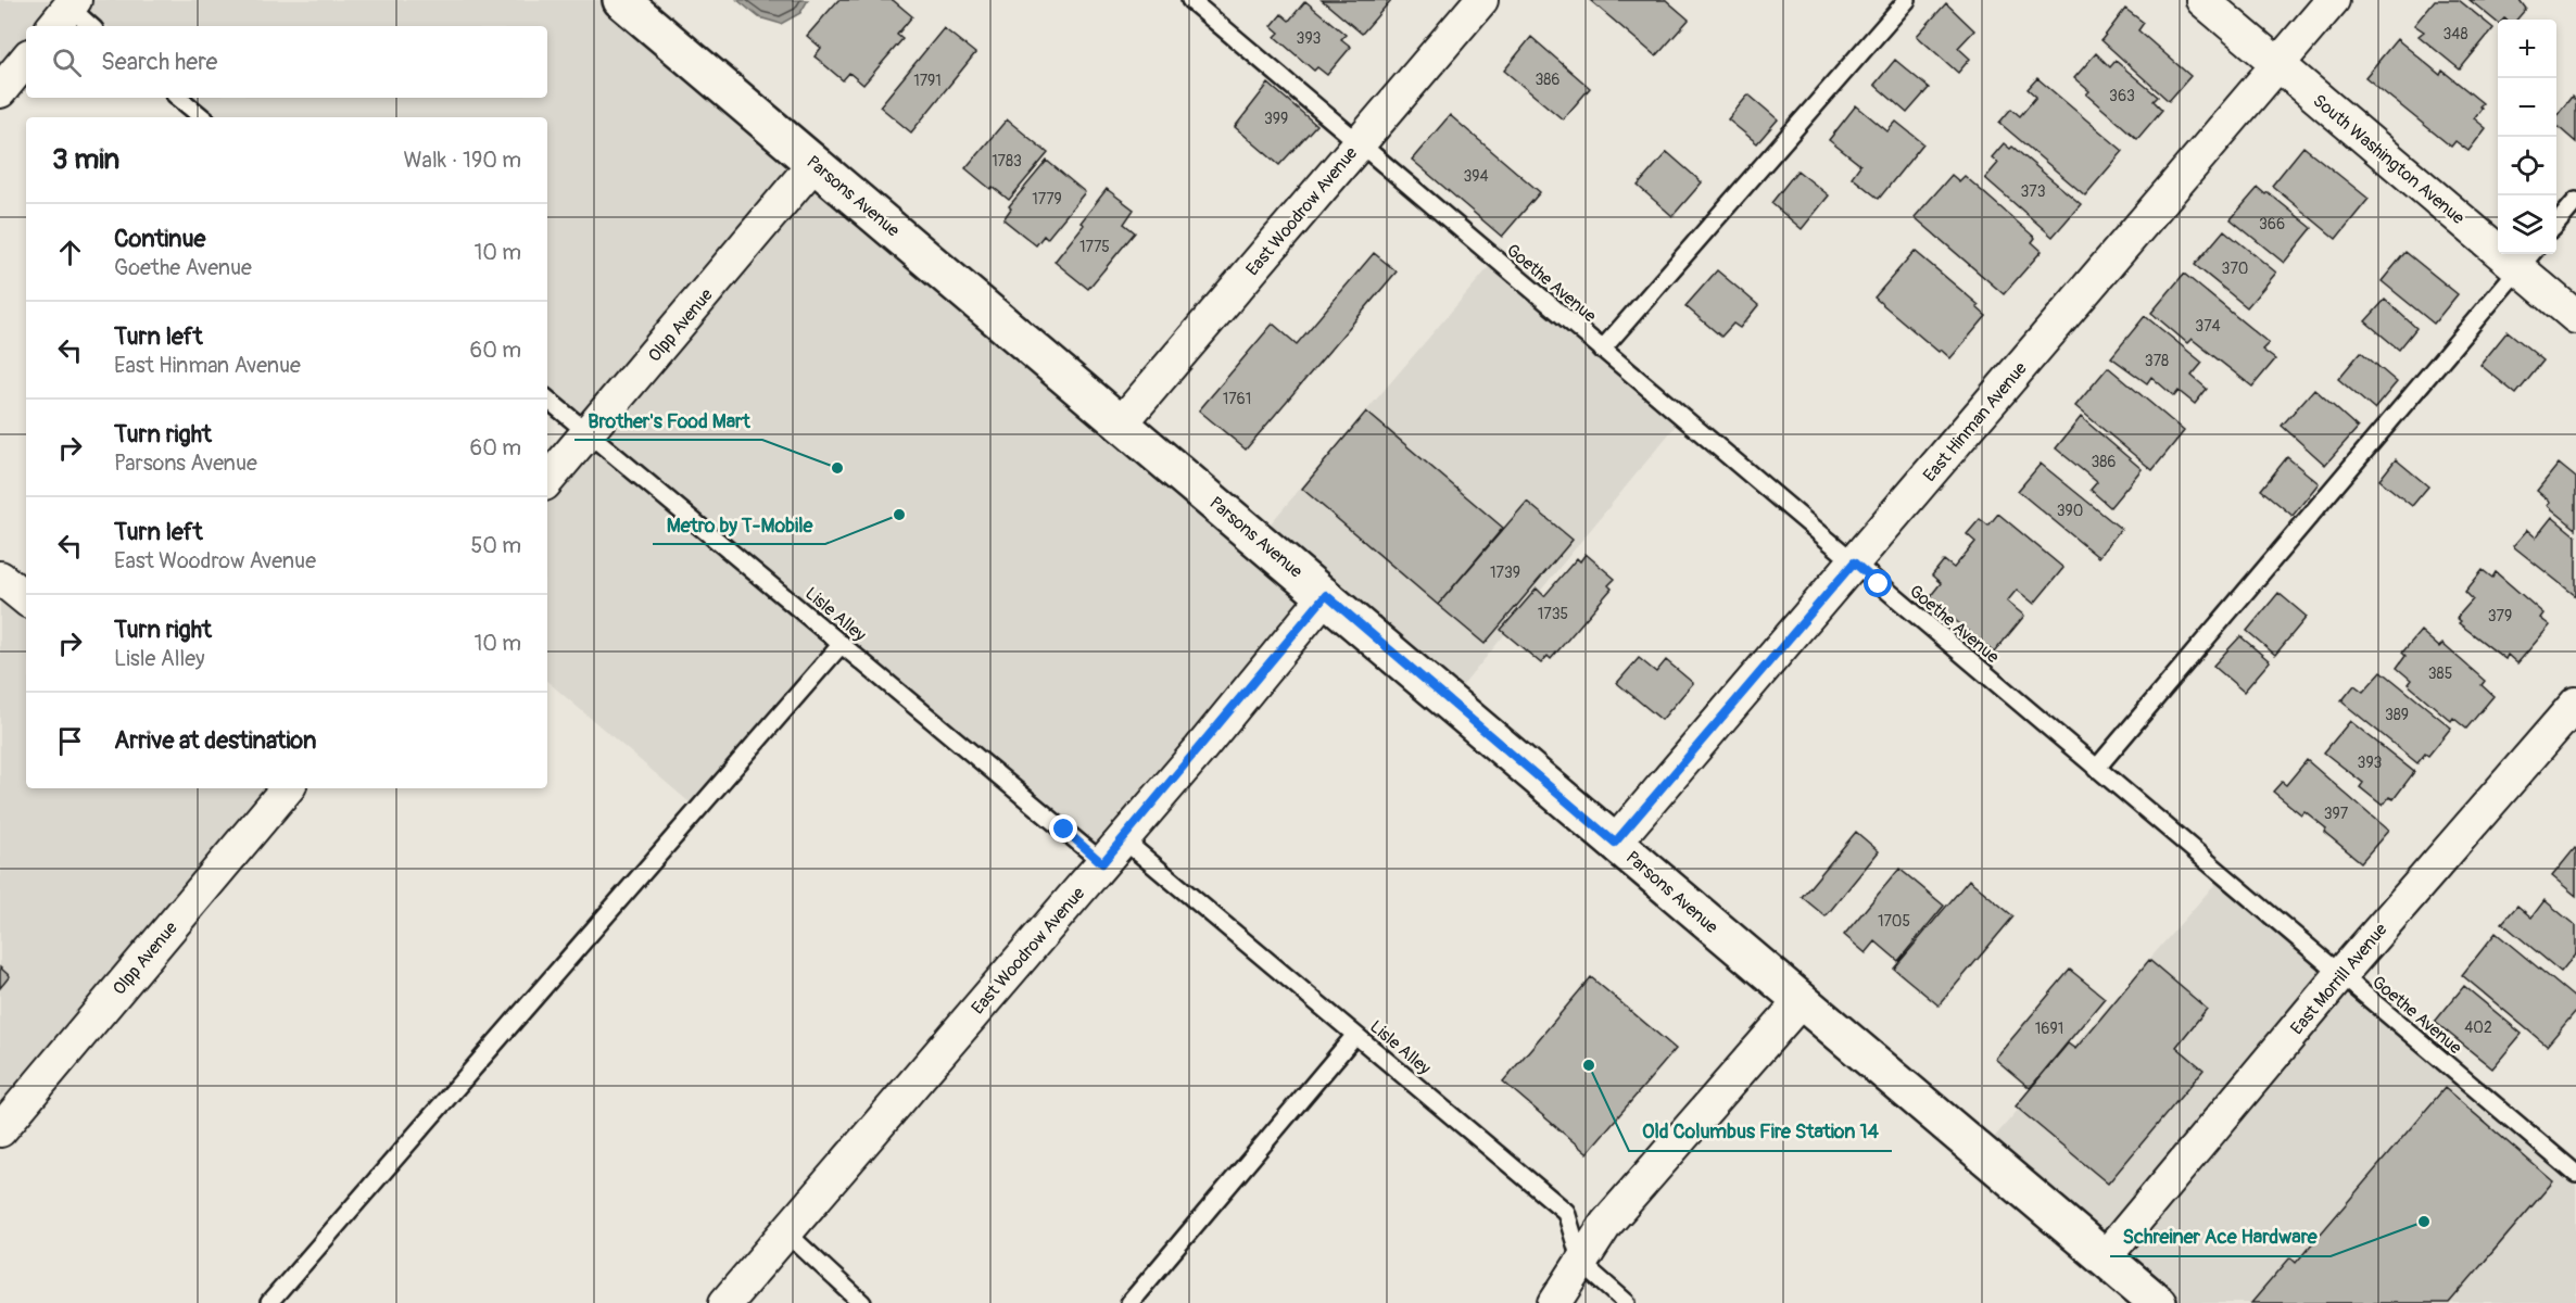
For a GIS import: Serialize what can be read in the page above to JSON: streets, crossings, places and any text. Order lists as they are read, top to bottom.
{
  "streets": {
    "main road": ["Parsons Avenue"],
    "street": [
      "South Washington Avenue",
      "East Woodrow Avenue",
      "Olpp Avenue",
      "East Hinman Avenue",
      "East Morrill Avenue"
    ],
    "lane": ["Goethe Avenue", "Lisle Alley"]
  },
  "crossings": [
    ["South Washington Avenue", "East Hinman Avenue"],
    ["Parsons Avenue", "East Woodrow Avenue"],
    ["Parsons Avenue", "Olpp Avenue"],
    ["Parsons Avenue", "East Hinman Avenue"],
    ["Parsons Avenue", "East Morrill Avenue"],
    ["East Woodrow Avenue", "Goethe Avenue"],
    ["East Woodrow Avenue", "Lisle Alley"],
    ["Goethe Avenue", "East Hinman Avenue"],
    ["Goethe Avenue", "East Morrill Avenue"],
    ["Olpp Avenue", "Lisle Alley"]
  ],
  "places": [
    "Brother's Food Mart",
    "Metro by T-Mobile",
    "Old Columbus Fire Station 14",
    "Schreiner Ace Hardware"
  ],
  "house_numbers": [
    "348",
    "393",
    "386",
    "1791",
    "363",
    "399",
    "1783",
    "394",
    "373",
    "1779",
    "366",
    "1775",
    "370",
    "374",
    "378",
    "1761",
    "386",
    "390",
    "1739",
    "1735",
    "379",
    "385",
    "389",
    "393",
    "397",
    "1705",
    "402",
    "1691"
  ],
  "page": {
    "map_buttons": ["+", "−"],
    "search": "Search here",
    "heading": ["3 min", "Walk · 190 m"],
    "list": [
      ["Continue", "Goethe Avenue", "10 m"],
      ["Turn left", "East Hinman Avenue", "60 m"],
      ["Turn right", "Parsons Avenue", "60 m"],
      ["Turn left", "East Woodrow Avenue", "50 m"],
      ["Turn right", "Lisle Alley", "10 m"],
      "Arrive at destination"
    ]
  }
}
